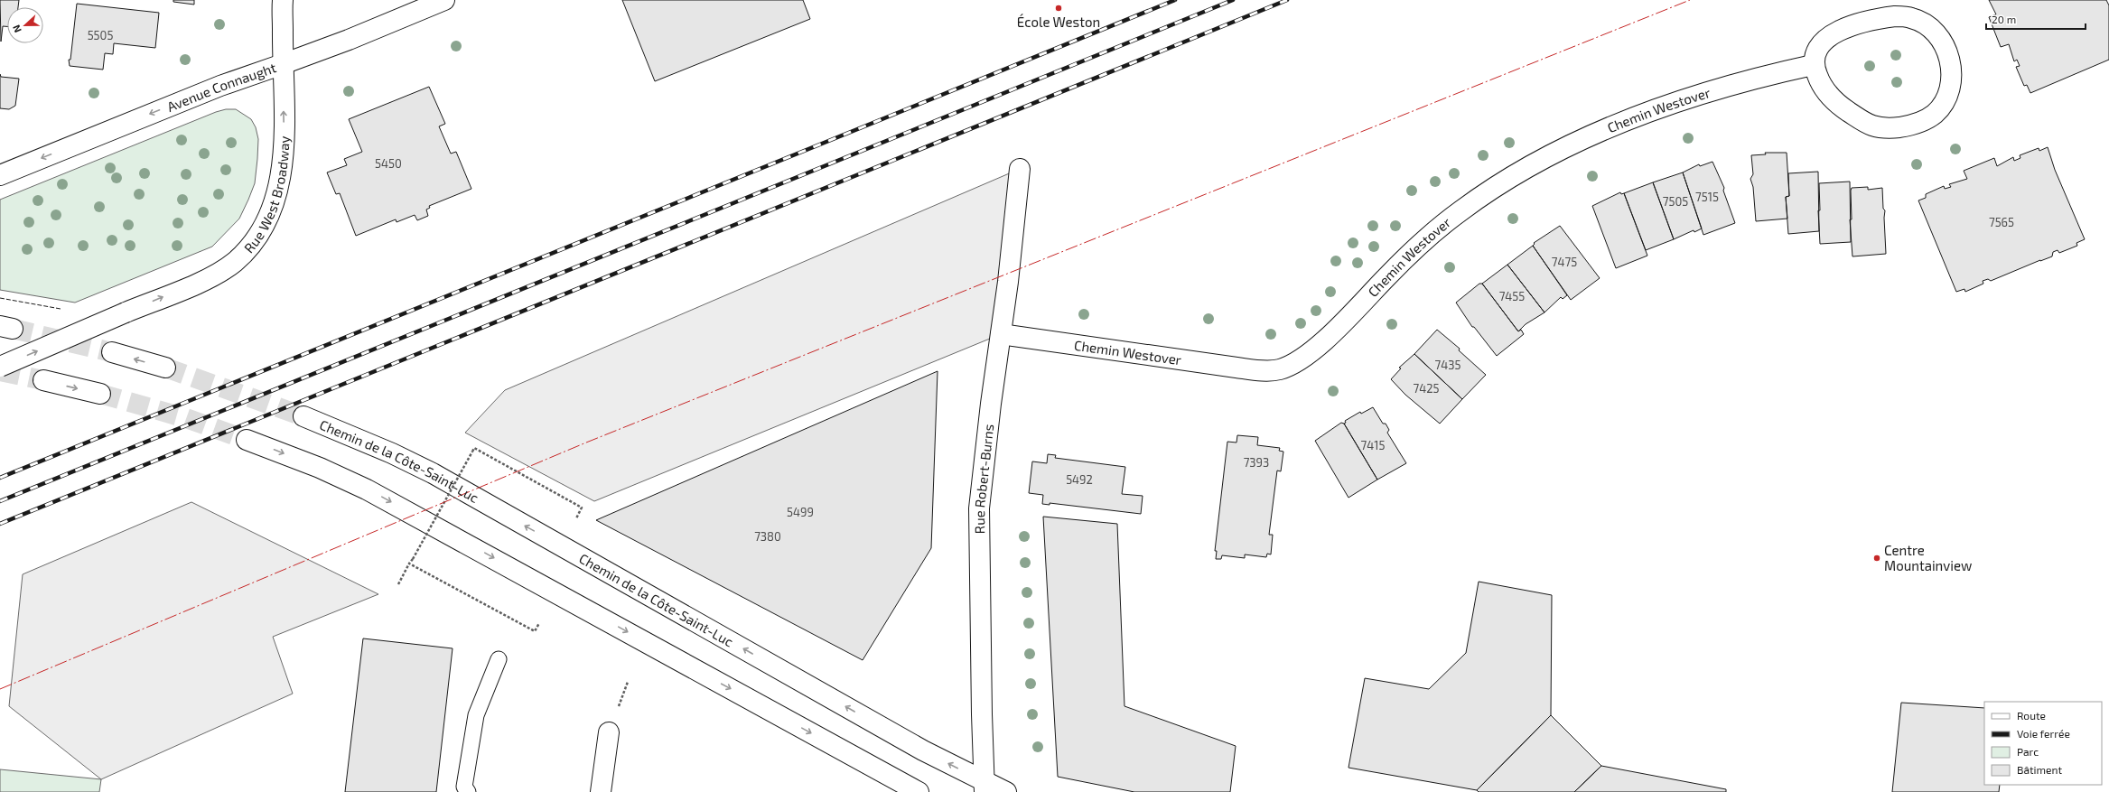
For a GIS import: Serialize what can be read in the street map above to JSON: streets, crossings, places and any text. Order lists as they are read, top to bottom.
{
  "streets": {
    "street": [
      "Avenue Connaught",
      "Chemin Westover",
      "Rue West Broadway",
      "Chemin de la Côte-Saint-Luc",
      "Rue Robert-Burns"
    ]
  },
  "crossings": [
    ["Avenue Connaught", "Rue West Broadway"],
    ["Chemin Westover", "Rue Robert-Burns"],
    ["Chemin de la Côte-Saint-Luc", "Rue Robert-Burns"]
  ],
  "one_way": ["Avenue Connaught", "Rue West Broadway"],
  "places": ["École Weston", "Centre Mountainview"],
  "house_numbers": [
    "5505",
    "5450",
    "7515",
    "7505",
    "7565",
    "7475",
    "7455",
    "7435",
    "7425",
    "7415",
    "7393",
    "5492",
    "5499",
    "7380"
  ],
  "legend": [
    "Route",
    "Voie ferrée",
    "Parc",
    "Bâtiment"
  ],
  "scale_bar": "20 m",
  "north": "left"
}
